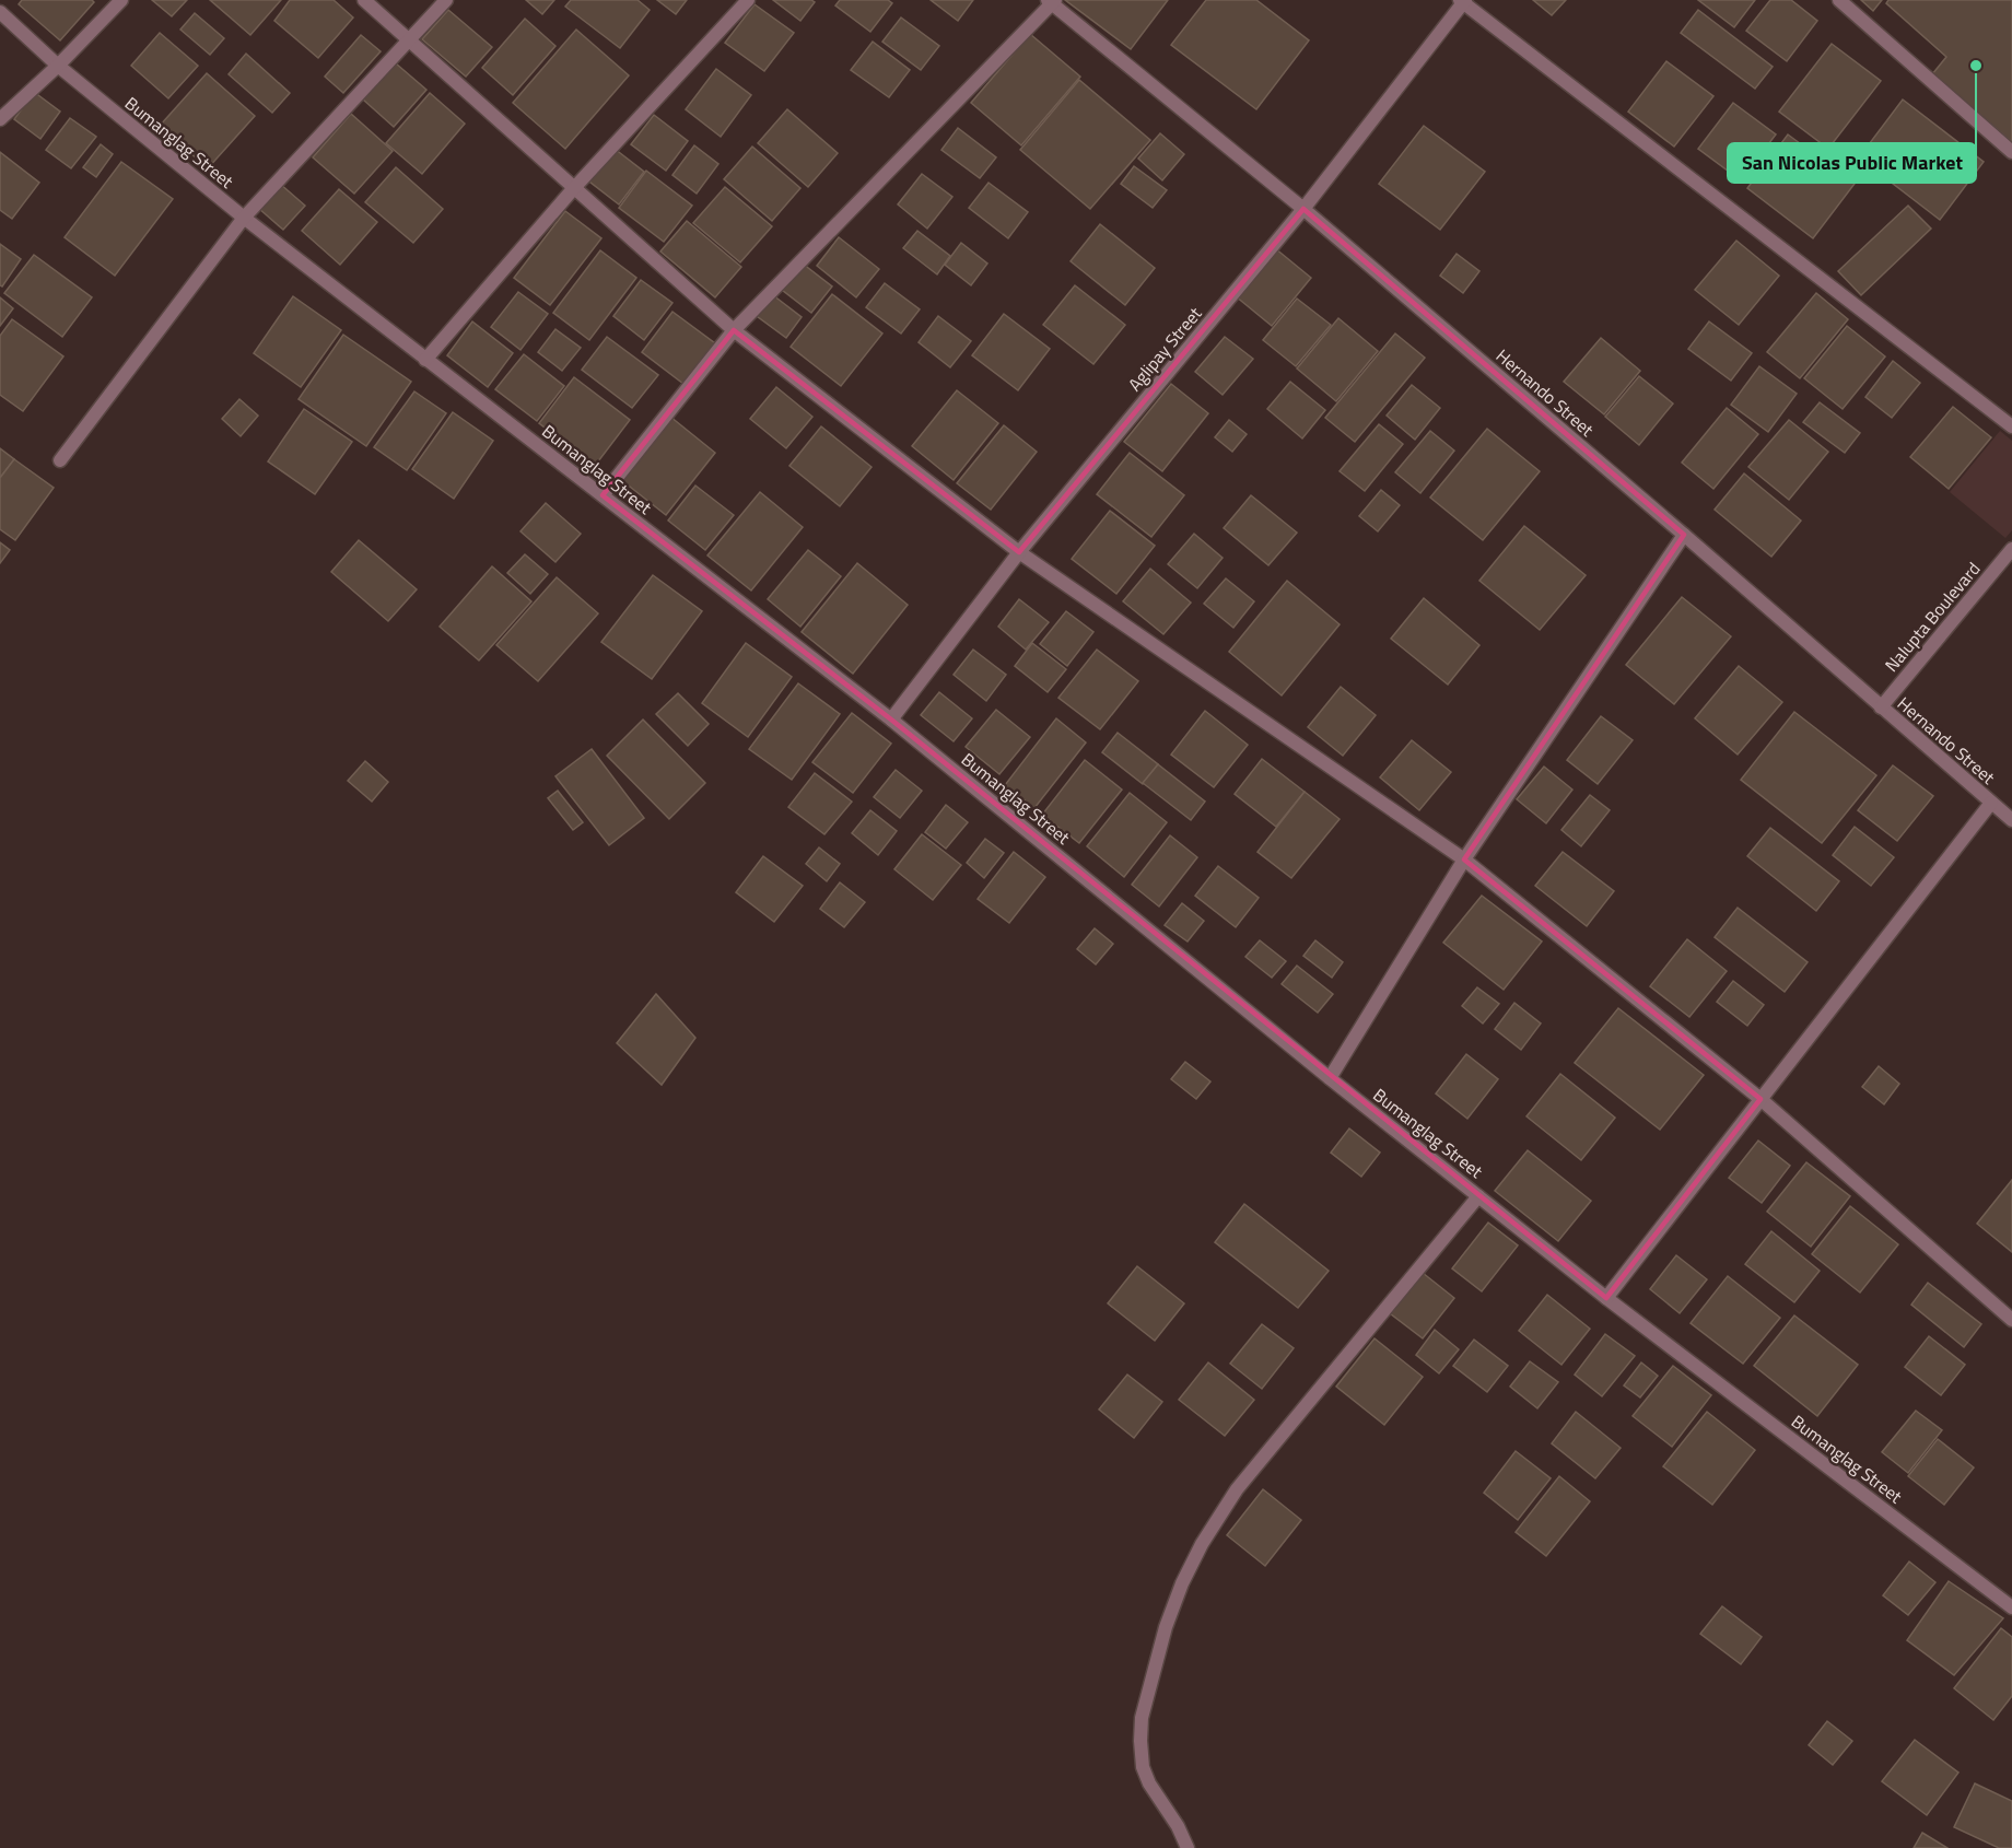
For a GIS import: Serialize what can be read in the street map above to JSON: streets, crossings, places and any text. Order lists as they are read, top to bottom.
{
  "streets": {
    "street": [
      "Bumanglag Street",
      "Aglipay Street",
      "Hernando Street",
      "Nalupta Boulevard"
    ]
  },
  "crossings": [
    ["Bumanglag Street", "Aglipay Street"],
    ["Aglipay Street", "Hernando Street"],
    ["Hernando Street", "Nalupta Boulevard"]
  ],
  "places": ["San Nicolas Public Market"]
}
